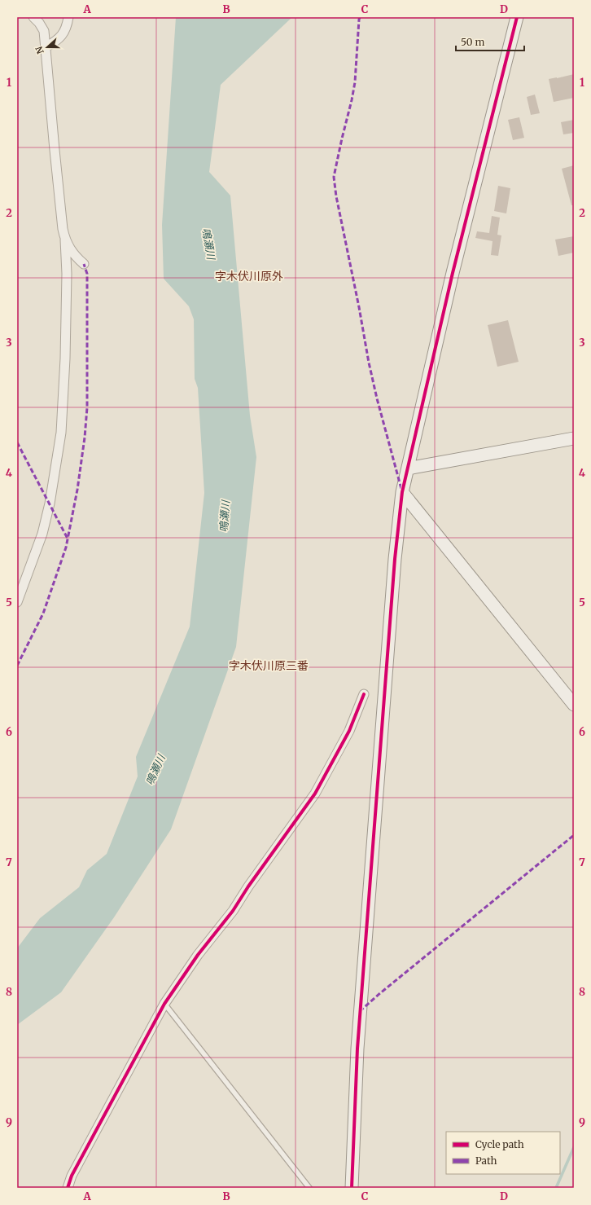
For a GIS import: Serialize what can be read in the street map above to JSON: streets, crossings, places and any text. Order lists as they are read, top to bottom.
{
  "districts": ["字木伏川原外", "字木伏川原三番"],
  "water": ["鳴瀬川"],
  "legend": ["Cycle path", "Path"],
  "scale_bar": "50 m",
  "north": "left",
  "grid": {
    "columns": [
      "A",
      "B",
      "C",
      "D"
    ],
    "rows": [
      "1",
      "2",
      "3",
      "4",
      "5",
      "6",
      "7",
      "8",
      "9"
    ]
  }
}
